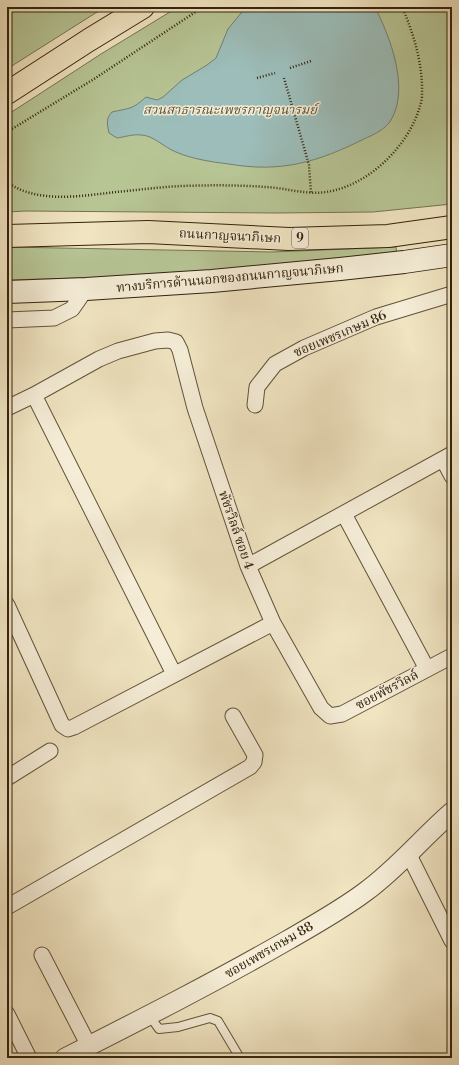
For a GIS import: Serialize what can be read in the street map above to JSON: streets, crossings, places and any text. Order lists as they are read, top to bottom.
{
  "streets": {
    "highway": ["ถนนกาญจนาภิเษก", "9"],
    "main road": ["ทางบริการด้านนอกของถนนกาญจนาภิเษก"],
    "street": [
      "ซอยเพชรเกษม 86",
      "พัชรวิลล์ ซอย 4",
      "ซอยพัชรวิลล์",
      "ซอยเพชรเกษม 88"
    ]
  },
  "crossings": [
    ["พัชรวิลล์ ซอย 4", "ซอยพัชรวิลล์"]
  ],
  "parks": ["สวนสาธารณะเพชรกาญจนารมย์"]
}
